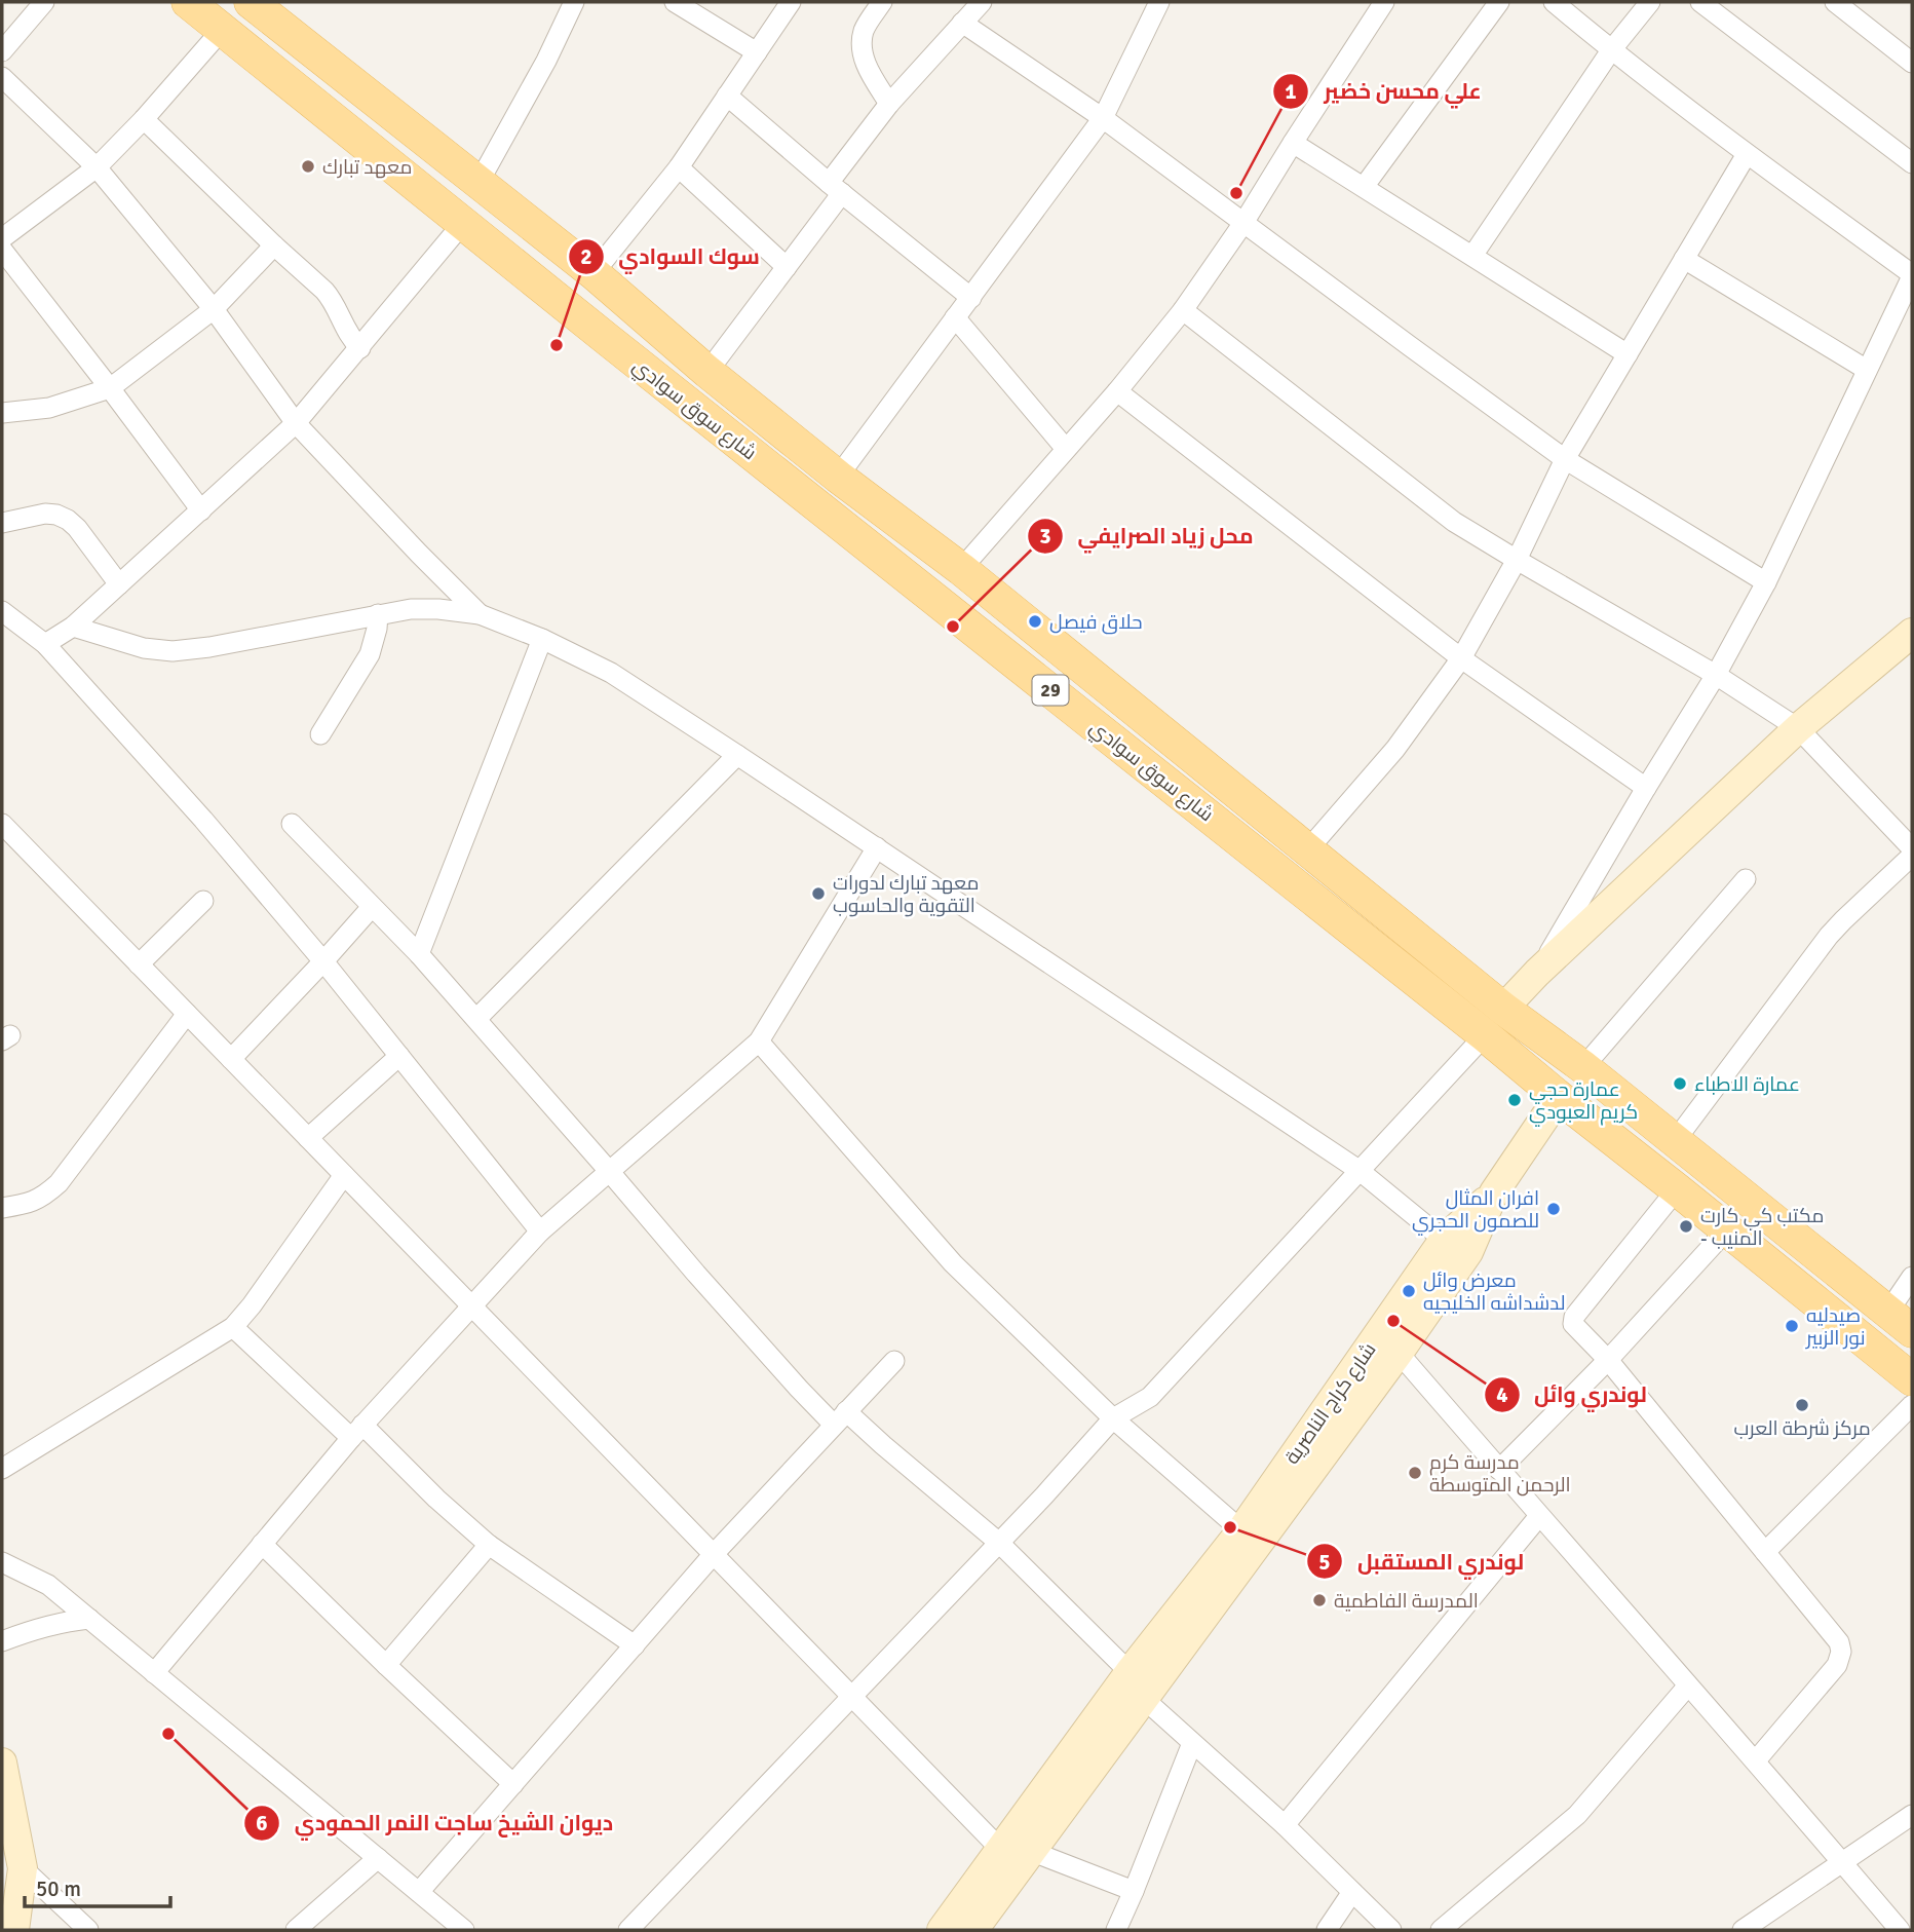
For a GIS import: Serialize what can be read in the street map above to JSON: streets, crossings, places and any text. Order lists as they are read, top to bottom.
{
  "streets": {
    "main road": ["شارع سوق سوادي", "29", "شارع كراج الناصرية"]
  },
  "places": [
    "معهد تبارك",
    "علي محسن خضير",
    "سوك السوادي",
    "حلاق فيصل",
    "محل زياد الصرايفي",
    "معهد تبارك لدورات التقوية والحاسوب",
    "عمارة الاطباء",
    "عمارة حجي كريم العبودي",
    "افران المثال للصمون الحجري",
    "مكتب كي كارت - المنيب",
    "معرض وائل لدشداشه الخليجيه",
    "لوندري وائل",
    "صيدليه نور الزبير",
    "مركز شرطة العرب",
    "مدرسة كرم الرحمن المتوسطة",
    "لوندري المستقبل",
    "المدرسة الفاطمية",
    "ديوان الشيخ ساجت النمر الحمودي"
  ],
  "scale_bar": "50 m"
}
